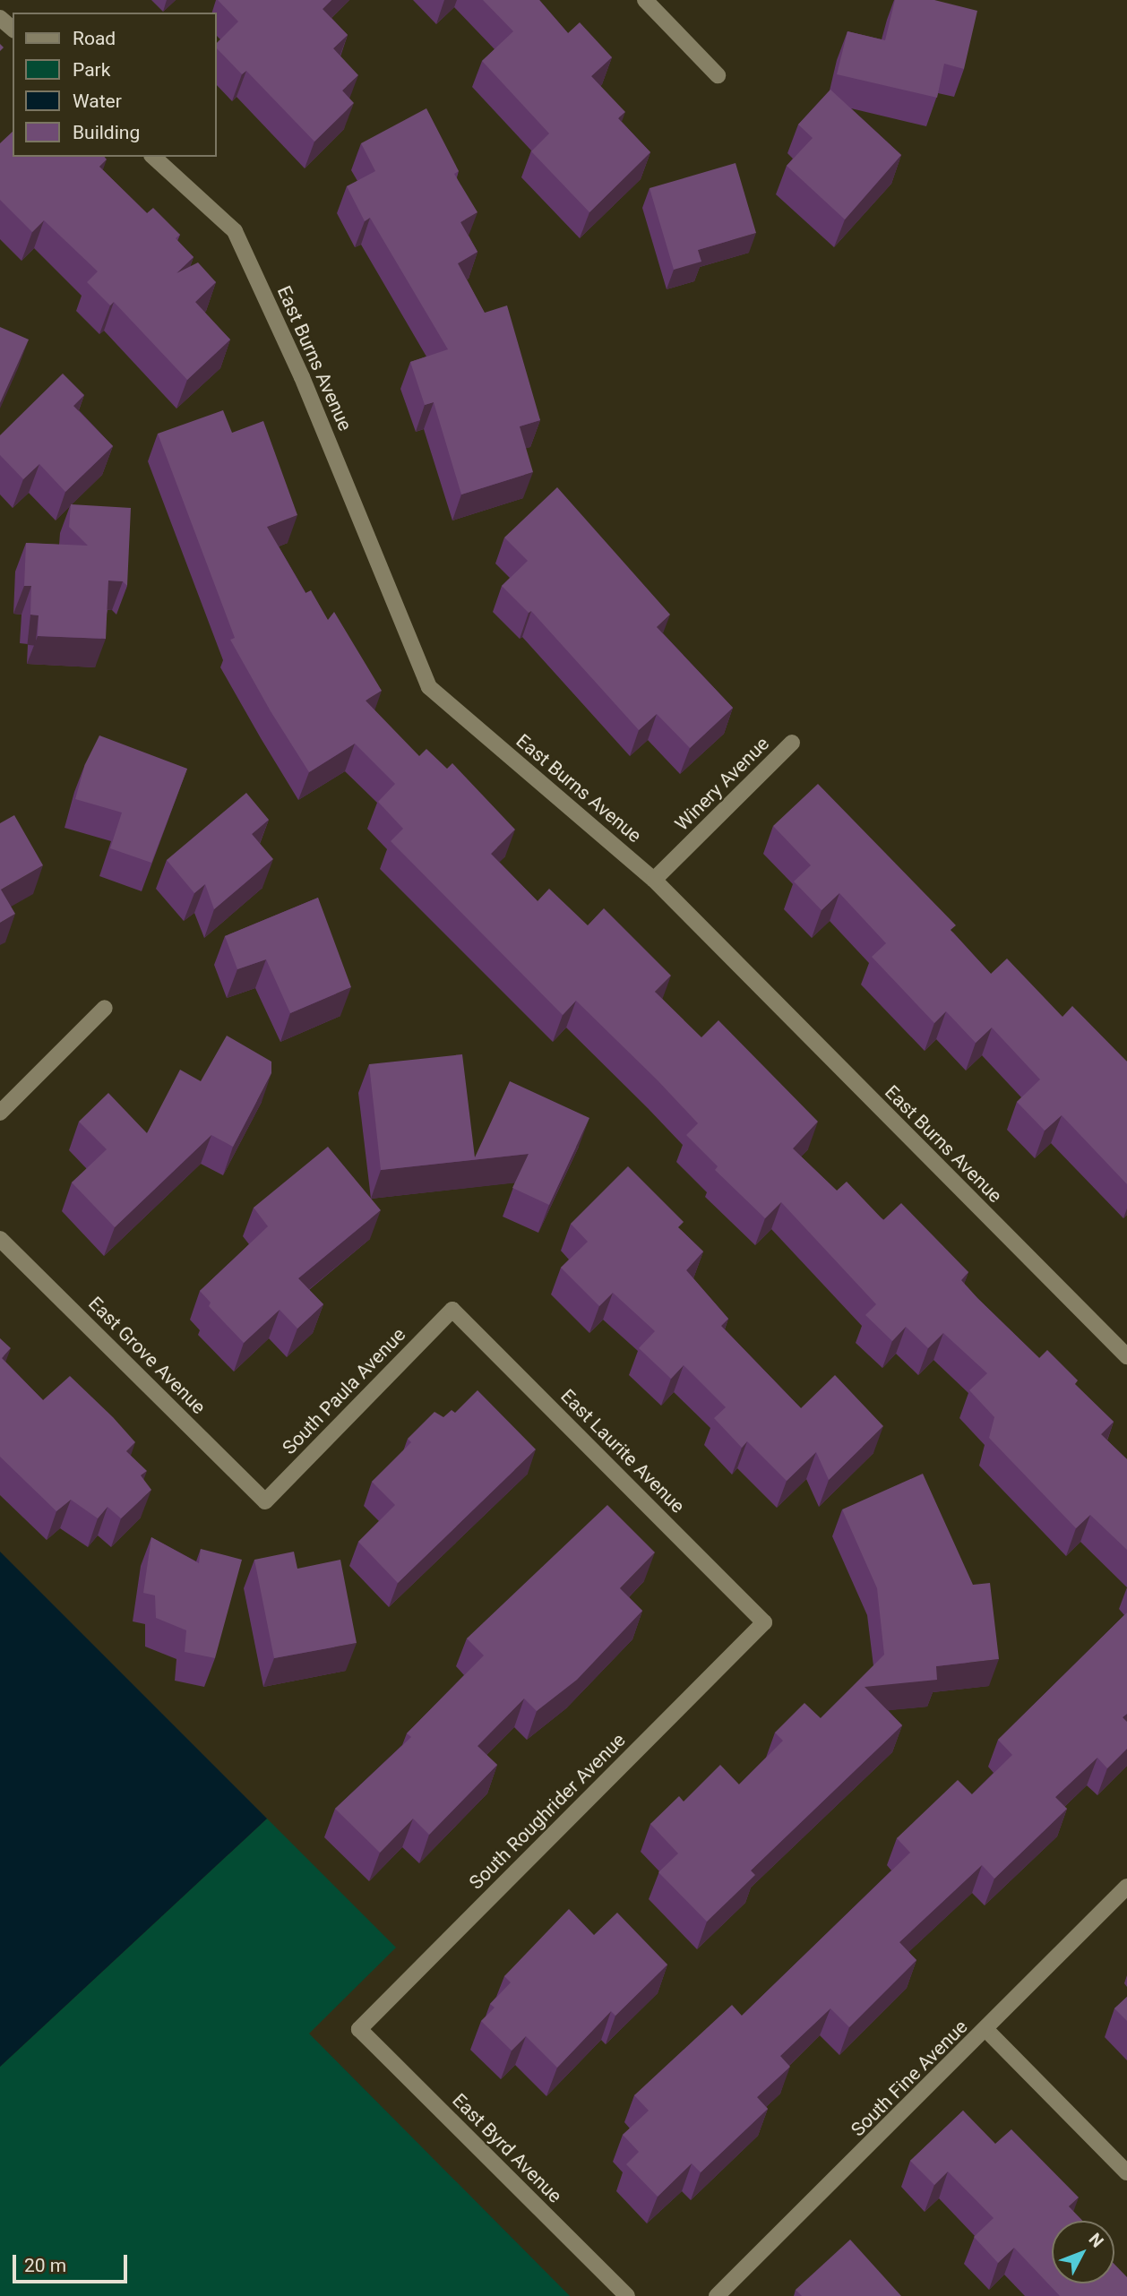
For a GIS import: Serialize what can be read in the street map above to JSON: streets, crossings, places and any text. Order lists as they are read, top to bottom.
{
  "streets": {
    "street": [
      "East Burns Avenue",
      "Winery Avenue",
      "East Grove Avenue",
      "South Paula Avenue",
      "East Laurite Avenue",
      "South Roughrider Avenue",
      "South Fine Avenue",
      "East Byrd Avenue"
    ]
  },
  "crossings": [
    ["East Burns Avenue", "Winery Avenue"],
    ["East Grove Avenue", "South Paula Avenue"],
    ["South Paula Avenue", "East Laurite Avenue"],
    ["East Laurite Avenue", "South Roughrider Avenue"],
    ["South Roughrider Avenue", "East Byrd Avenue"]
  ],
  "legend": [
    "Road",
    "Park",
    "Water",
    "Building"
  ],
  "scale_bar": "20 m",
  "north": "top right"
}
